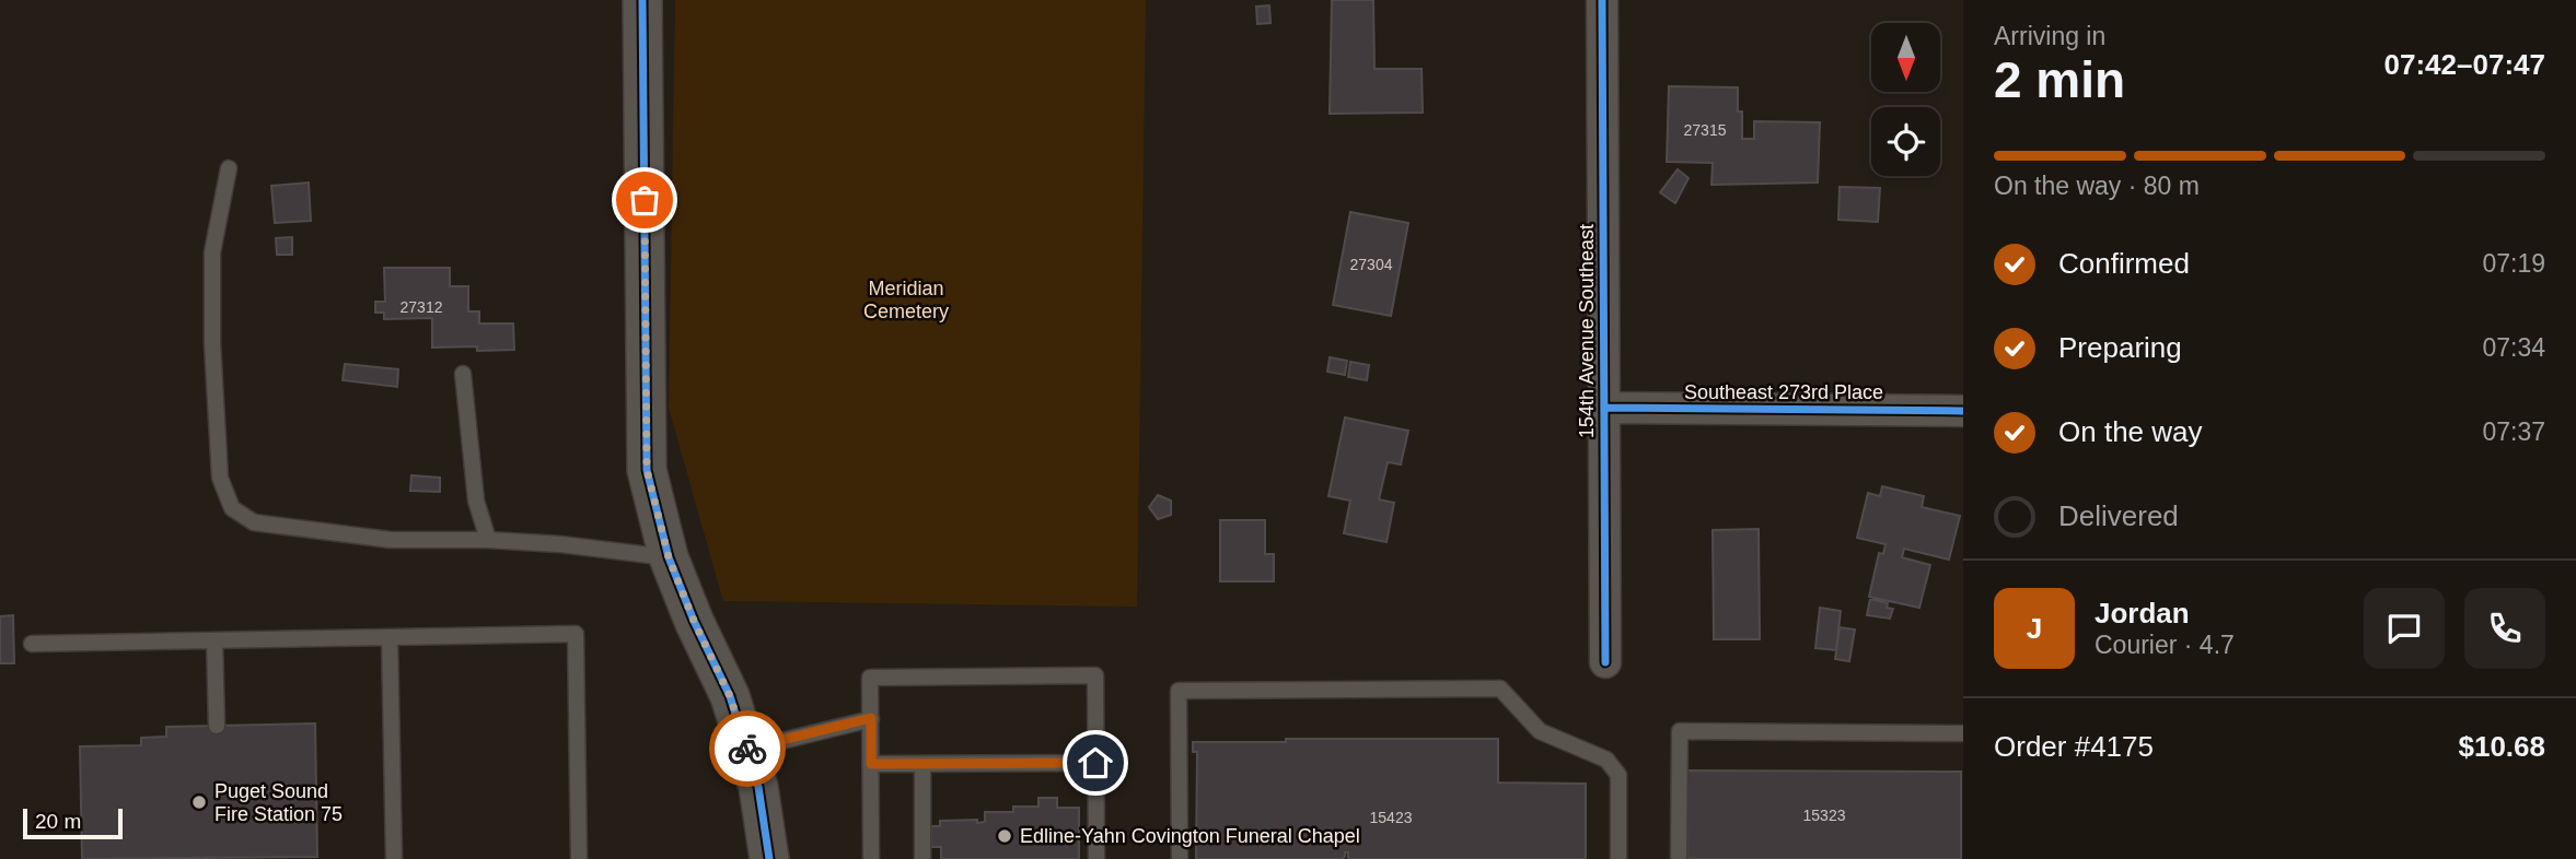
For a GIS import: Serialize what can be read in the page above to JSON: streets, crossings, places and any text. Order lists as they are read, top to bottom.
{
  "streets": {
    "street": ["154th Avenue Southeast", "Southeast 273rd Place"]
  },
  "crossings": [
    ["154th Avenue Southeast", "Southeast 273rd Place"]
  ],
  "parks": ["Meridian Cemetery"],
  "places": ["Puget Sound Fire Station 75", "Edline-Yahn Covington Funeral Chapel"],
  "house_numbers": [
    "27315",
    "27304",
    "27312",
    "15323",
    "15423"
  ],
  "scale_bar": "20 m",
  "north": "bottom",
  "page": {
    "heading": ["2 min", "Arriving in", "07:42–07:47"],
    "panel": [
      "Jordan",
      "Courier · 4.7",
      "Order #4175",
      "$10.68"
    ],
    "bar": "On the way · 80 m",
    "list": [
      ["Confirmed", "07:19"],
      ["Preparing", "07:34"],
      ["On the way", "07:37"],
      "Delivered"
    ],
    "round": "J",
    "scale": "20 m"
  }
}
